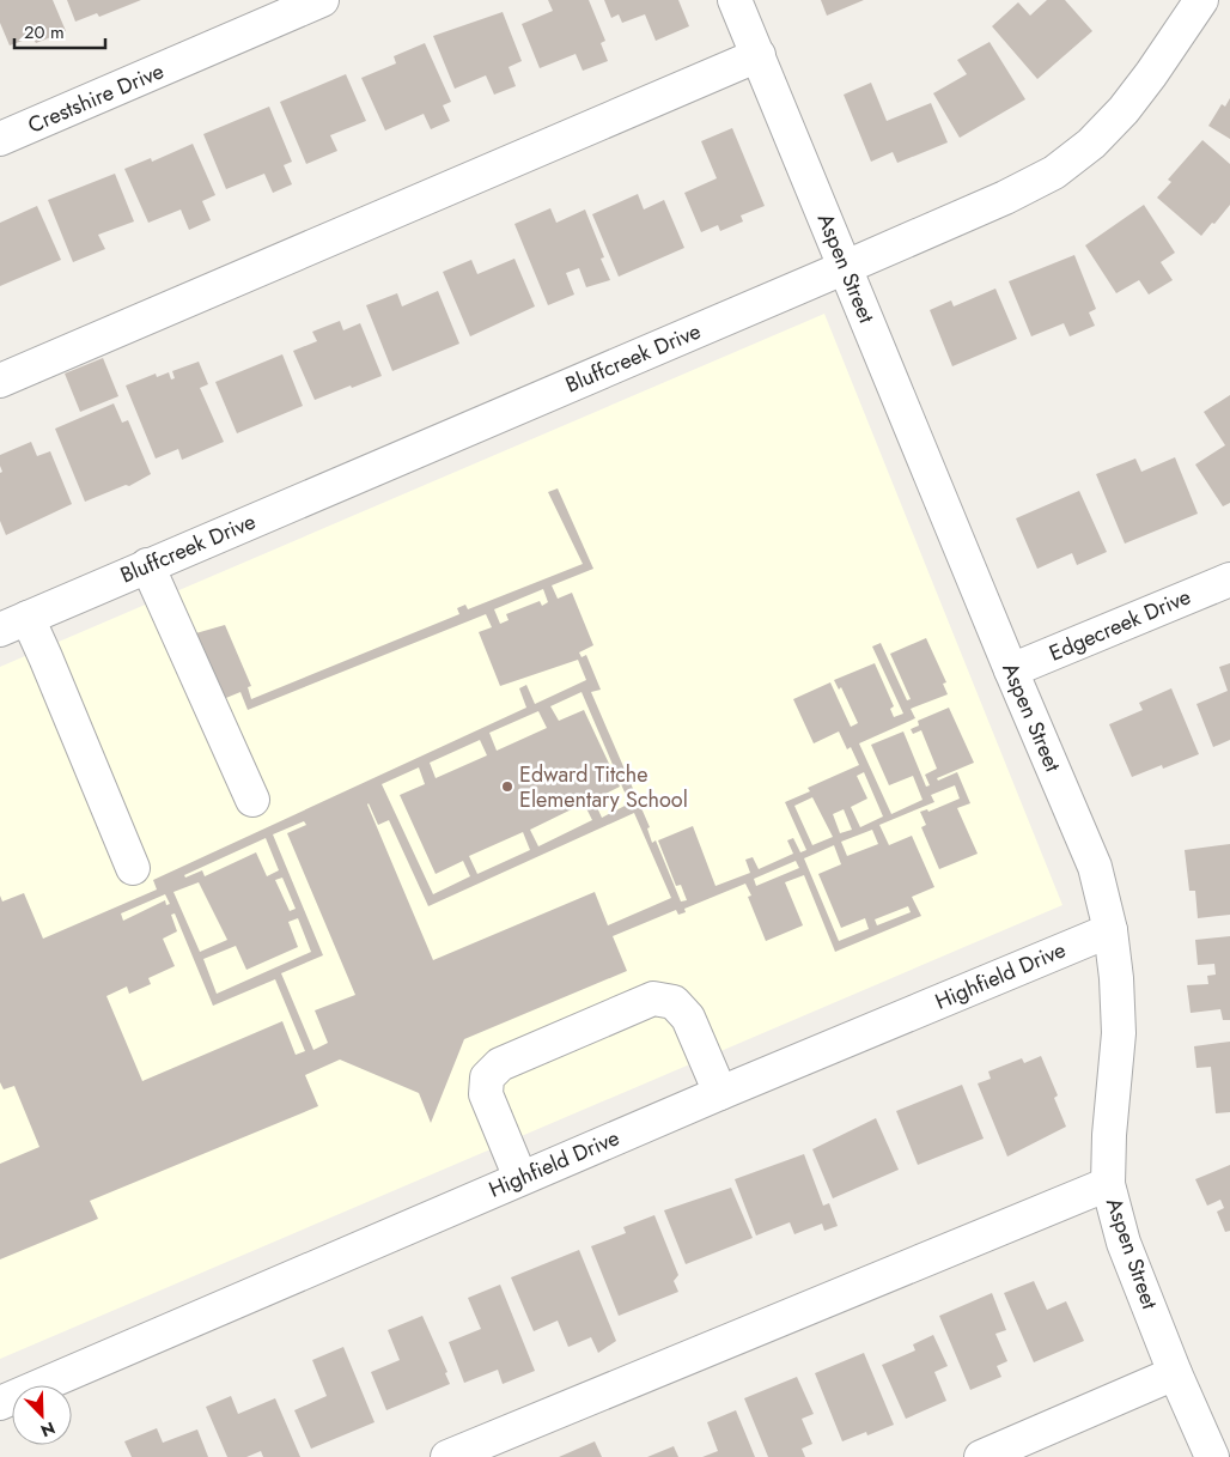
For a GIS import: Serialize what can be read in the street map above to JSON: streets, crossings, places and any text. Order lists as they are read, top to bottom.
{
  "streets": {
    "street": [
      "Crestshire Drive",
      "Aspen Street",
      "Bluffcreek Drive",
      "Edgecreek Drive",
      "Highfield Drive"
    ]
  },
  "crossings": [
    ["Aspen Street", "Bluffcreek Drive"],
    ["Aspen Street", "Edgecreek Drive"],
    ["Aspen Street", "Highfield Drive"]
  ],
  "places": ["Edward Titche Elementary School"],
  "scale_bar": "20 m",
  "north": "bottom right"
}
